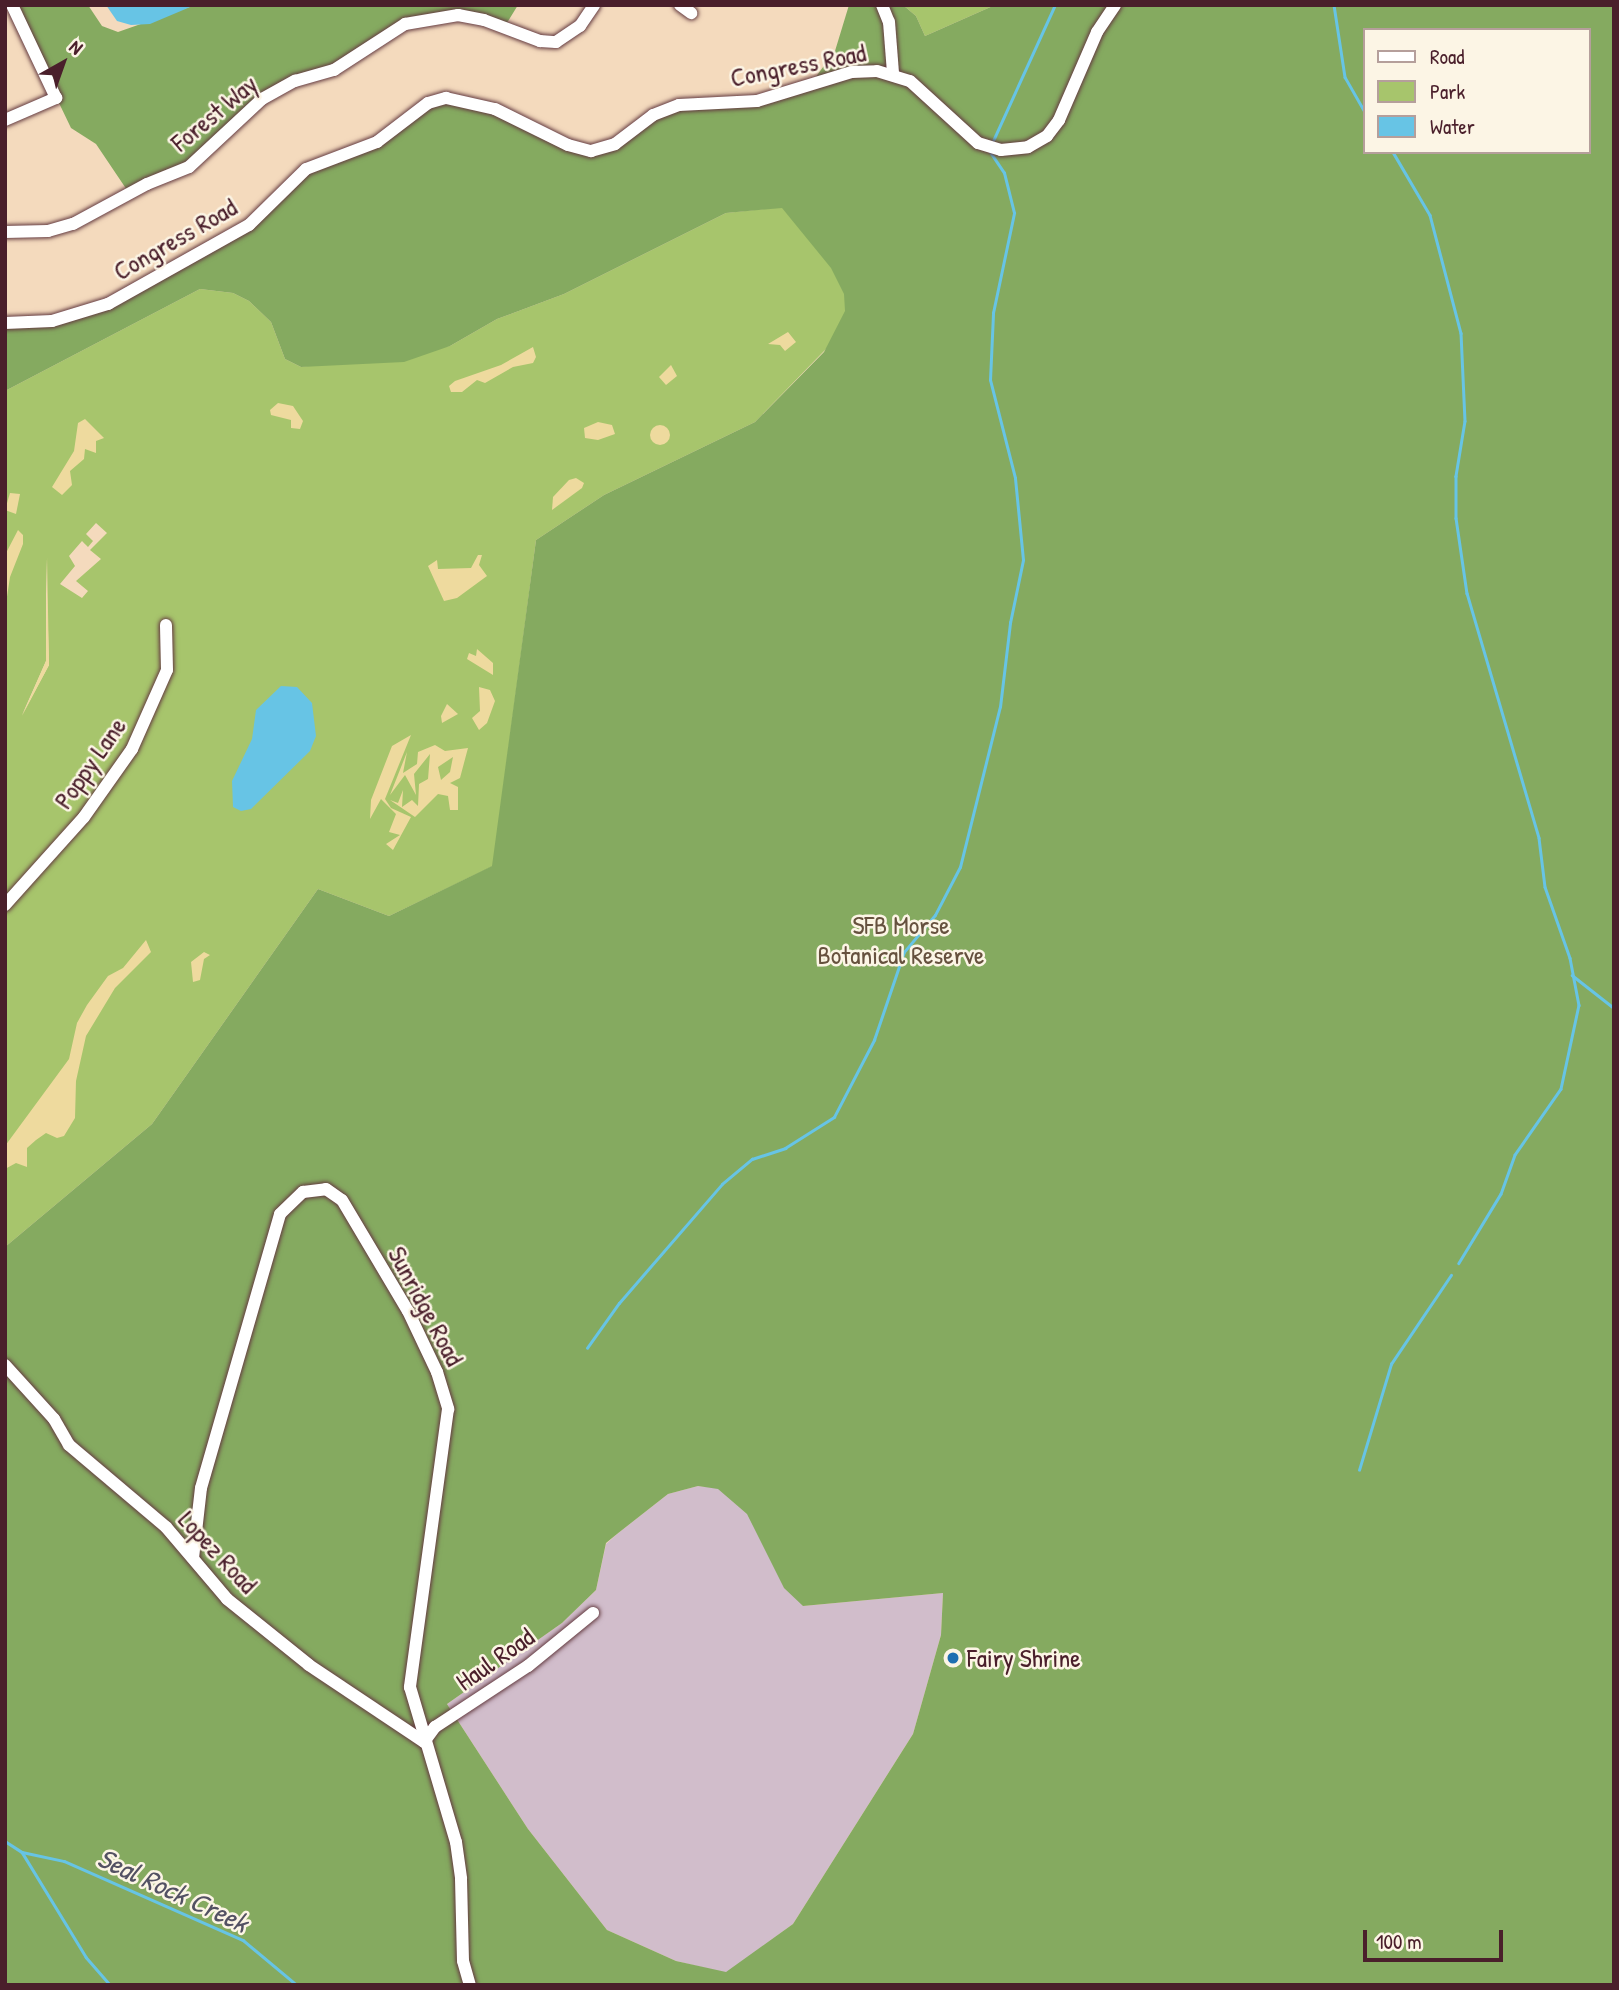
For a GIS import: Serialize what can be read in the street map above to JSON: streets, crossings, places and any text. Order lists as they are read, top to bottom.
{
  "streets": {
    "street": [
      "Congress Road",
      "Forest Way",
      "Poppy Lane",
      "Sunridge Road",
      "Lopez Road",
      "Haul Road"
    ]
  },
  "crossings": [
    ["Sunridge Road", "Lopez Road"],
    ["Sunridge Road", "Haul Road"],
    ["Lopez Road", "Haul Road"]
  ],
  "water": ["Seal Rock Creek"],
  "parks": ["SFB Morse Botanical Reserve"],
  "places": ["Fairy Shrine"],
  "legend": ["Road", "Park", "Water"],
  "scale_bar": "100 m",
  "north": "top right"
}
